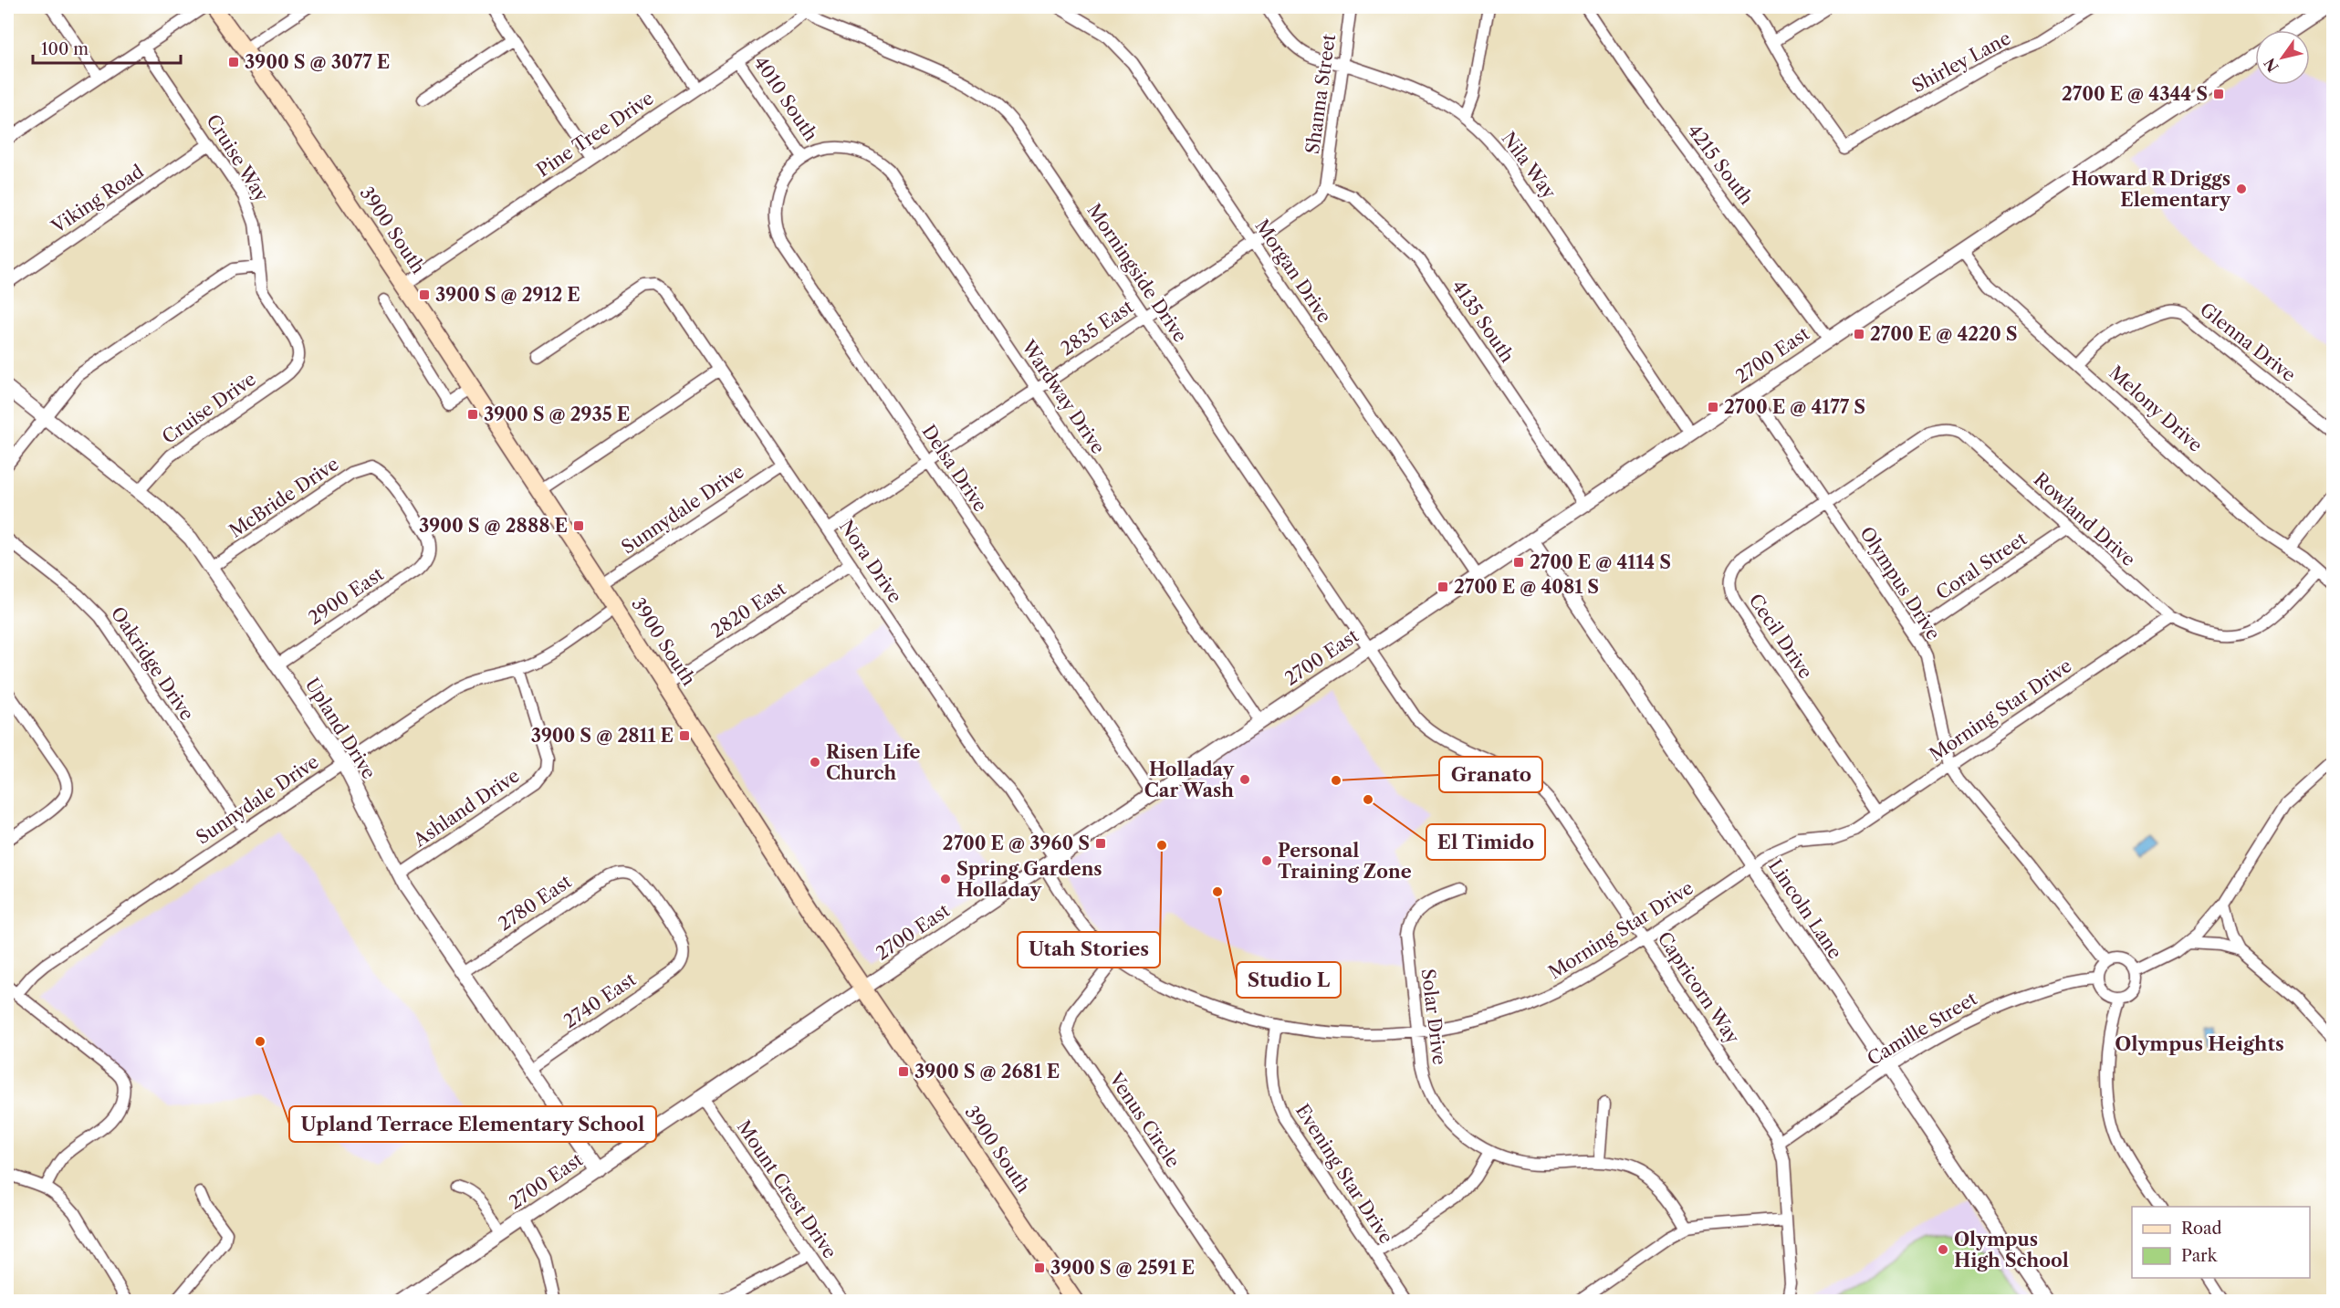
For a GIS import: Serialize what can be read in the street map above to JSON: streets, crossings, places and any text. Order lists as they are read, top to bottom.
{
  "streets": {
    "main road": ["3900 South"],
    "street": [
      "Shirley Lane",
      "Shanna Street",
      "4010 South",
      "Pine Tree Drive",
      "Cruise Way",
      "4215 South",
      "Nila Way",
      "Viking Road",
      "Morgan Drive",
      "Morningside Drive",
      "4135 South",
      "2835 East",
      "Glenna Drive",
      "2700 East",
      "Wardway Drive",
      "Cruise Drive",
      "Melony Drive",
      "Delsa Drive",
      "McBride Drive",
      "Sunnydale Drive",
      "Rowland Drive",
      "Nora Drive",
      "Coral Street",
      "Olympus Drive",
      "2900 East",
      "2820 East",
      "Cecil Drive",
      "Oakridge Drive",
      "Morning Star Drive",
      "Upland Drive",
      "Ashland Drive",
      "2780 East",
      "Lincoln Lane",
      "Capricorn Way",
      "2740 East",
      "Solar Drive",
      "Camille Street",
      "Venus Circle",
      "Evening Star Drive",
      "Mount Crest Drive"
    ]
  },
  "crossings": [
    ["Shanna Street", "Nila Way"],
    ["Shanna Street", "4135 South"],
    ["Shanna Street", "2835 East"],
    ["4010 South", "Pine Tree Drive"],
    ["4010 South", "Wardway Drive"],
    ["4010 South", "Delsa Drive"],
    ["Pine Tree Drive", "3900 South"],
    ["Pine Tree Drive", "Morningside Drive"],
    ["Cruise Way", "Viking Road"],
    ["Cruise Way", "Cruise Drive"],
    ["4215 South", "2700 East"],
    ["Nila Way", "2700 East"],
    ["3900 South", "2700 East"],
    ["3900 South", "Sunnydale Drive"],
    ["3900 South", "2820 East"],
    ["Morgan Drive", "2835 East"],
    ["Morgan Drive", "2700 East"],
    ["Morningside Drive", "2835 East"],
    ["Morningside Drive", "2700 East"],
    ["Morningside Drive", "Capricorn Way"],
    ["4135 South", "2835 East"],
    ["4135 South", "2700 East"],
    ["2835 East", "Wardway Drive"],
    ["2835 East", "Delsa Drive"],
    ["2835 East", "Nora Drive"],
    ["Glenna Drive", "Melony Drive"],
    ["2700 East", "Wardway Drive"],
    ["2700 East", "Melony Drive"],
    ["2700 East", "Delsa Drive"],
    ["2700 East", "Nora Drive"],
    ["2700 East", "Olympus Drive"],
    ["2700 East", "Morning Star Drive"],
    ["2700 East", "Upland Drive"],
    ["2700 East", "Lincoln Lane"],
    ["2700 East", "Capricorn Way"],
    ["2700 East", "Mount Crest Drive"],
    ["Wardway Drive", "Delsa Drive"],
    ["Cruise Drive", "Upland Drive"],
    ["Melony Drive", "Rowland Drive"],
    ["McBride Drive", "2900 East"],
    ["McBride Drive", "Upland Drive"],
    ["Sunnydale Drive", "Nora Drive"],
    ["Sunnydale Drive", "Oakridge Drive"],
    ["Sunnydale Drive", "Upland Drive"],
    ["Sunnydale Drive", "Ashland Drive"],
    ["Rowland Drive", "Coral Street"],
    ["Rowland Drive", "Olympus Drive"],
    ["Rowland Drive", "Cecil Drive"],
    ["Rowland Drive", "Morning Star Drive"],
    ["Nora Drive", "2820 East"],
    ["Nora Drive", "Morning Star Drive"],
    ["Coral Street", "Olympus Drive"],
    ["Olympus Drive", "Cecil Drive"],
    ["Olympus Drive", "Morning Star Drive"],
    ["Olympus Drive", "Camille Street"],
    ["2900 East", "Upland Drive"],
    ["Cecil Drive", "Morning Star Drive"],
    ["Morning Star Drive", "Lincoln Lane"],
    ["Morning Star Drive", "Capricorn Way"],
    ["Morning Star Drive", "Solar Drive"],
    ["Morning Star Drive", "Venus Circle"],
    ["Morning Star Drive", "Evening Star Drive"],
    ["Upland Drive", "Ashland Drive"],
    ["Upland Drive", "2780 East"],
    ["Upland Drive", "2740 East"],
    ["2780 East", "2740 East"],
    ["Lincoln Lane", "Camille Street"],
    ["Capricorn Way", "Camille Street"]
  ],
  "districts": ["Olympus Heights"],
  "places": {
    "transit": [
      "3900 S @ 3077 E",
      "2700 E @ 4344 S",
      "3900 S @ 2912 E",
      "2700 E @ 4220 S",
      "2700 E @ 4177 S",
      "3900 S @ 2935 E",
      "3900 S @ 2888 E",
      "2700 E @ 4114 S",
      "2700 E @ 4081 S",
      "3900 S @ 2811 E",
      "2700 E @ 3960 S",
      "3900 S @ 2681 E",
      "3900 S @ 2591 E"
    ],
    "other": [
      "Howard R Driggs Elementary",
      "Risen Life Church",
      "Holladay Car Wash",
      "Granato",
      "El Timido",
      "Utah Stories",
      "Personal Training Zone",
      "Spring Gardens Holladay",
      "Studio L",
      "Upland Terrace Elementary School",
      "Olympus High School"
    ]
  },
  "legend": ["Road", "Park"],
  "scale_bar": "100 m",
  "north": "bottom left"
}
